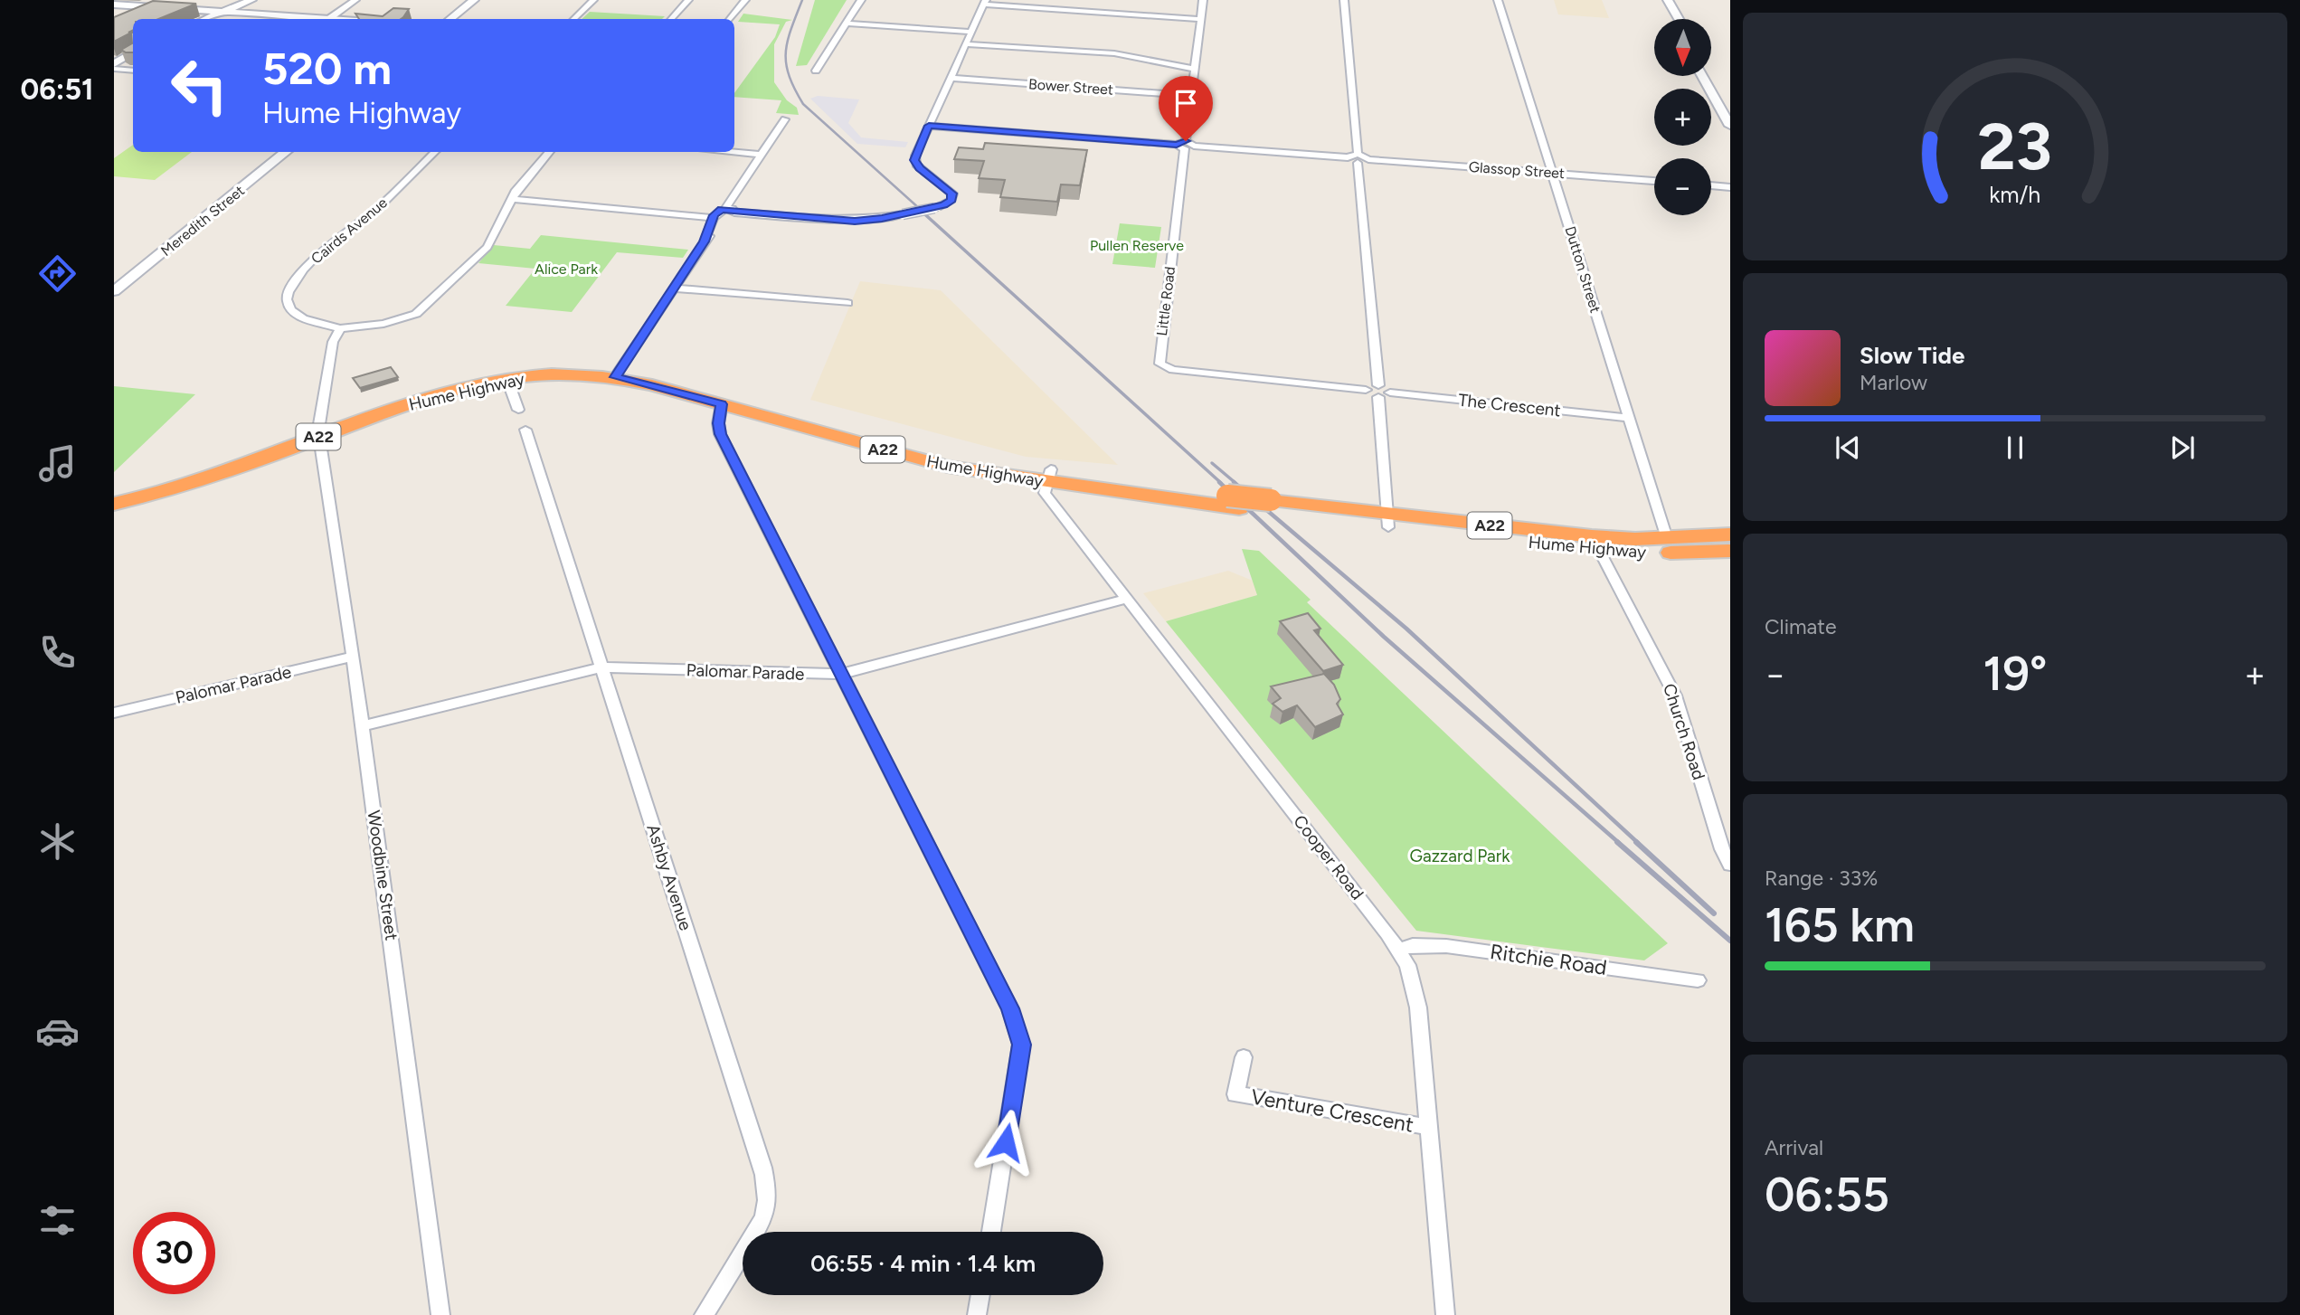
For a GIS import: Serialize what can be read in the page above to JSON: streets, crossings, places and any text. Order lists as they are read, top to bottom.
{
  "streets": {
    "highway": ["Hume Highway", "A22"],
    "street": [
      "Bower Street",
      "Glassop Street",
      "Meredith Street",
      "Cairds Avenue",
      "Dutton Street",
      "Little Road",
      "The Crescent",
      "Palomar Parade",
      "Church Road",
      "Cooper Road",
      "Woodbine Street",
      "Ashby Avenue",
      "Ritchie Road",
      "Venture Crescent"
    ]
  },
  "crossings": [
    ["Bower Street", "Little Road"],
    ["Glassop Street", "Dutton Street"],
    ["Cairds Avenue", "Woodbine Street"],
    ["Dutton Street", "Hume Highway"],
    ["Dutton Street", "The Crescent"],
    ["Hume Highway", "Church Road"],
    ["Hume Highway", "Cooper Road"],
    ["Hume Highway", "Woodbine Street"],
    ["Palomar Parade", "Cooper Road"],
    ["Palomar Parade", "Woodbine Street"],
    ["Palomar Parade", "Ashby Avenue"],
    ["Cooper Road", "Ritchie Road"],
    ["Cooper Road", "Venture Crescent"]
  ],
  "parks": ["Pullen Reserve", "Alice Park", "Gazzard Park"],
  "north": "bottom",
  "page": {
    "tabs": "06:51",
    "map_buttons": ["+", "−"],
    "turn": ["520 m", "Hume Highway"],
    "song": ["Slow Tide", "Marlow"],
    "tile": [
      "Climate",
      ["Range · 33%", "165 km"],
      ["Arrival", "06:55"]
    ],
    "heat": ["−", "19°", "+"],
    "limit": "30",
    "trip": "06:55 · 4 min · 1.4 km",
    "gauge": ["23", "km/h"]
  }
}
